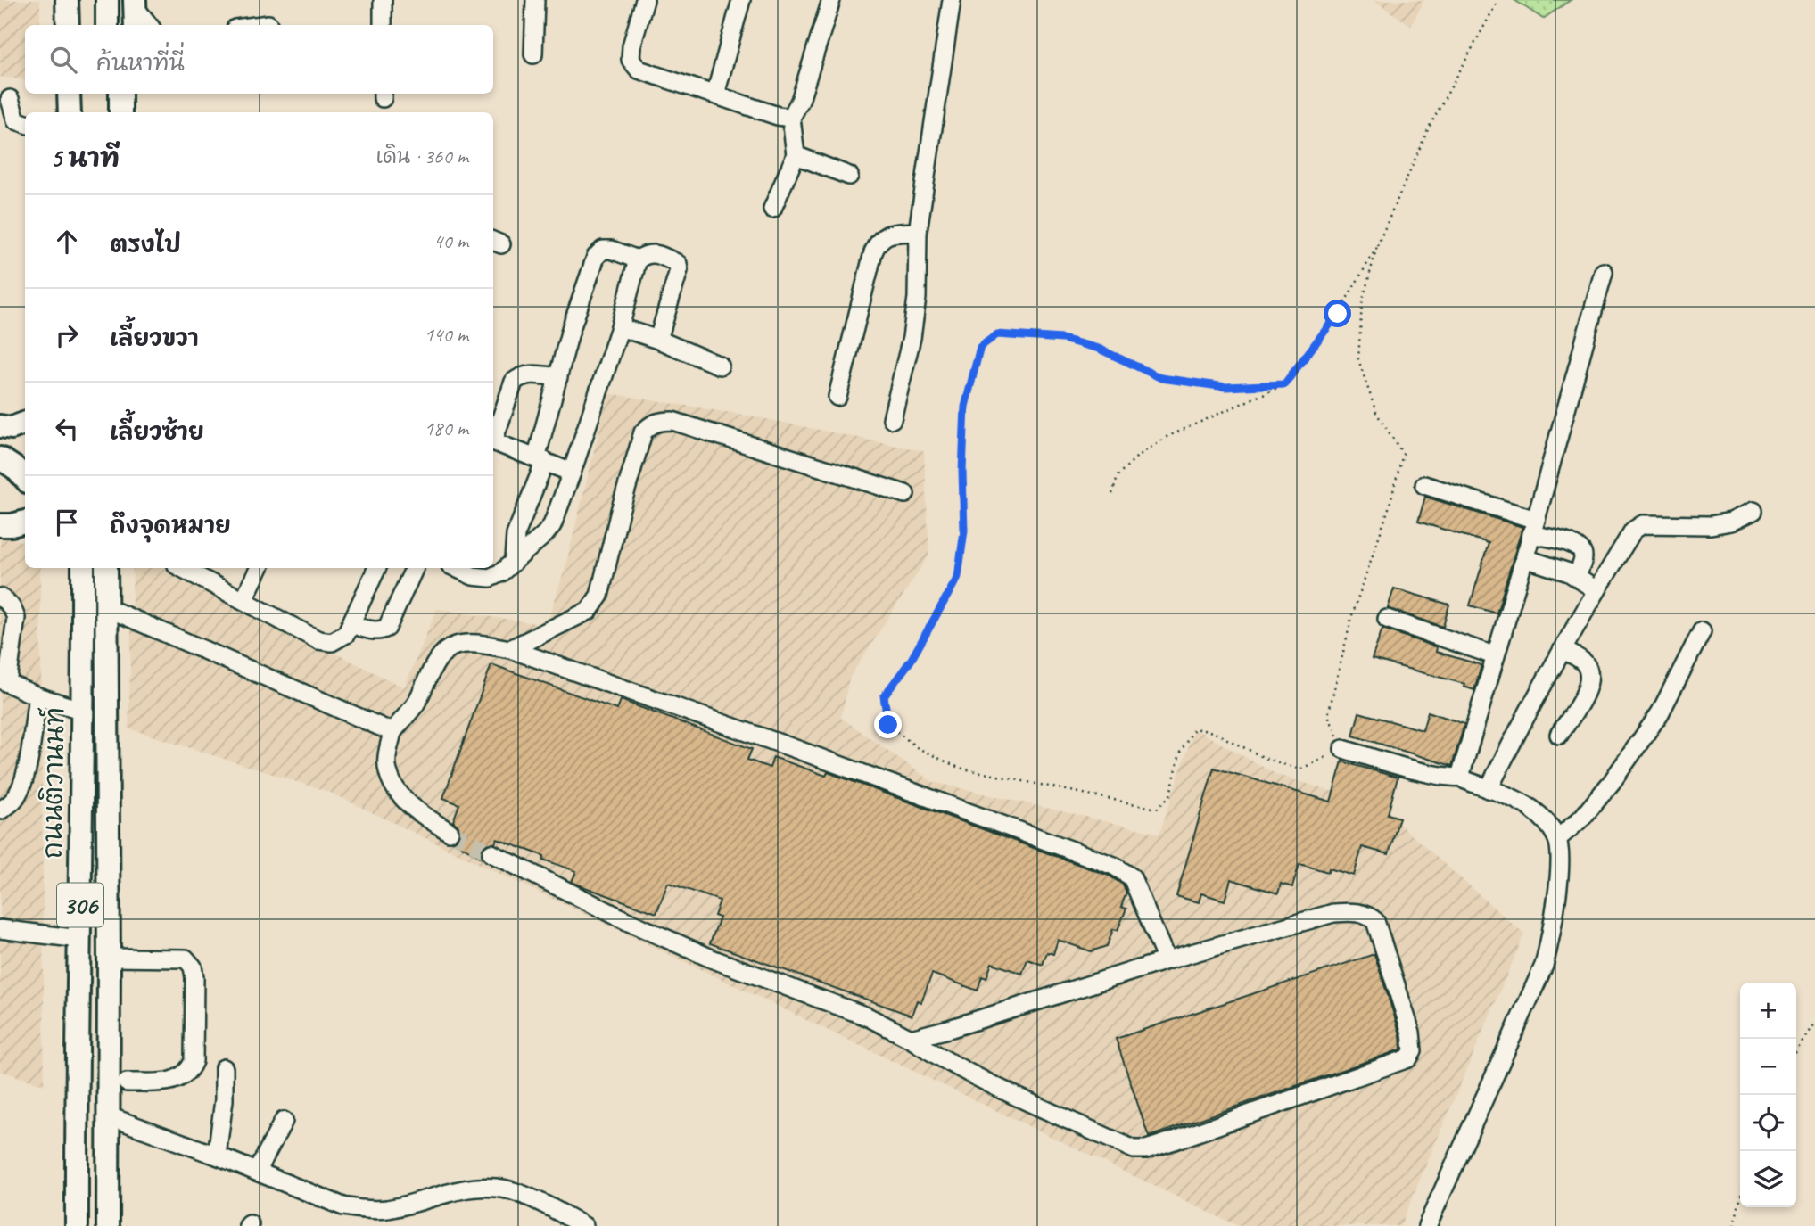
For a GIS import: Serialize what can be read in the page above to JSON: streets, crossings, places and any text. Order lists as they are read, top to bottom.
{
  "streets": {
    "main road": ["ถนนติวานนท์", "306"]
  },
  "page": {
    "search": "ค้นหาที่นี่",
    "heading": ["5 นาที", "เดิน · 360 m"],
    "list": [
      ["ตรงไป", "40 m"],
      ["เลี้ยวขวา", "140 m"],
      ["เลี้ยวซ้าย", "180 m"],
      "ถึงจุดหมาย"
    ],
    "map_buttons": ["+", "−"]
  }
}
